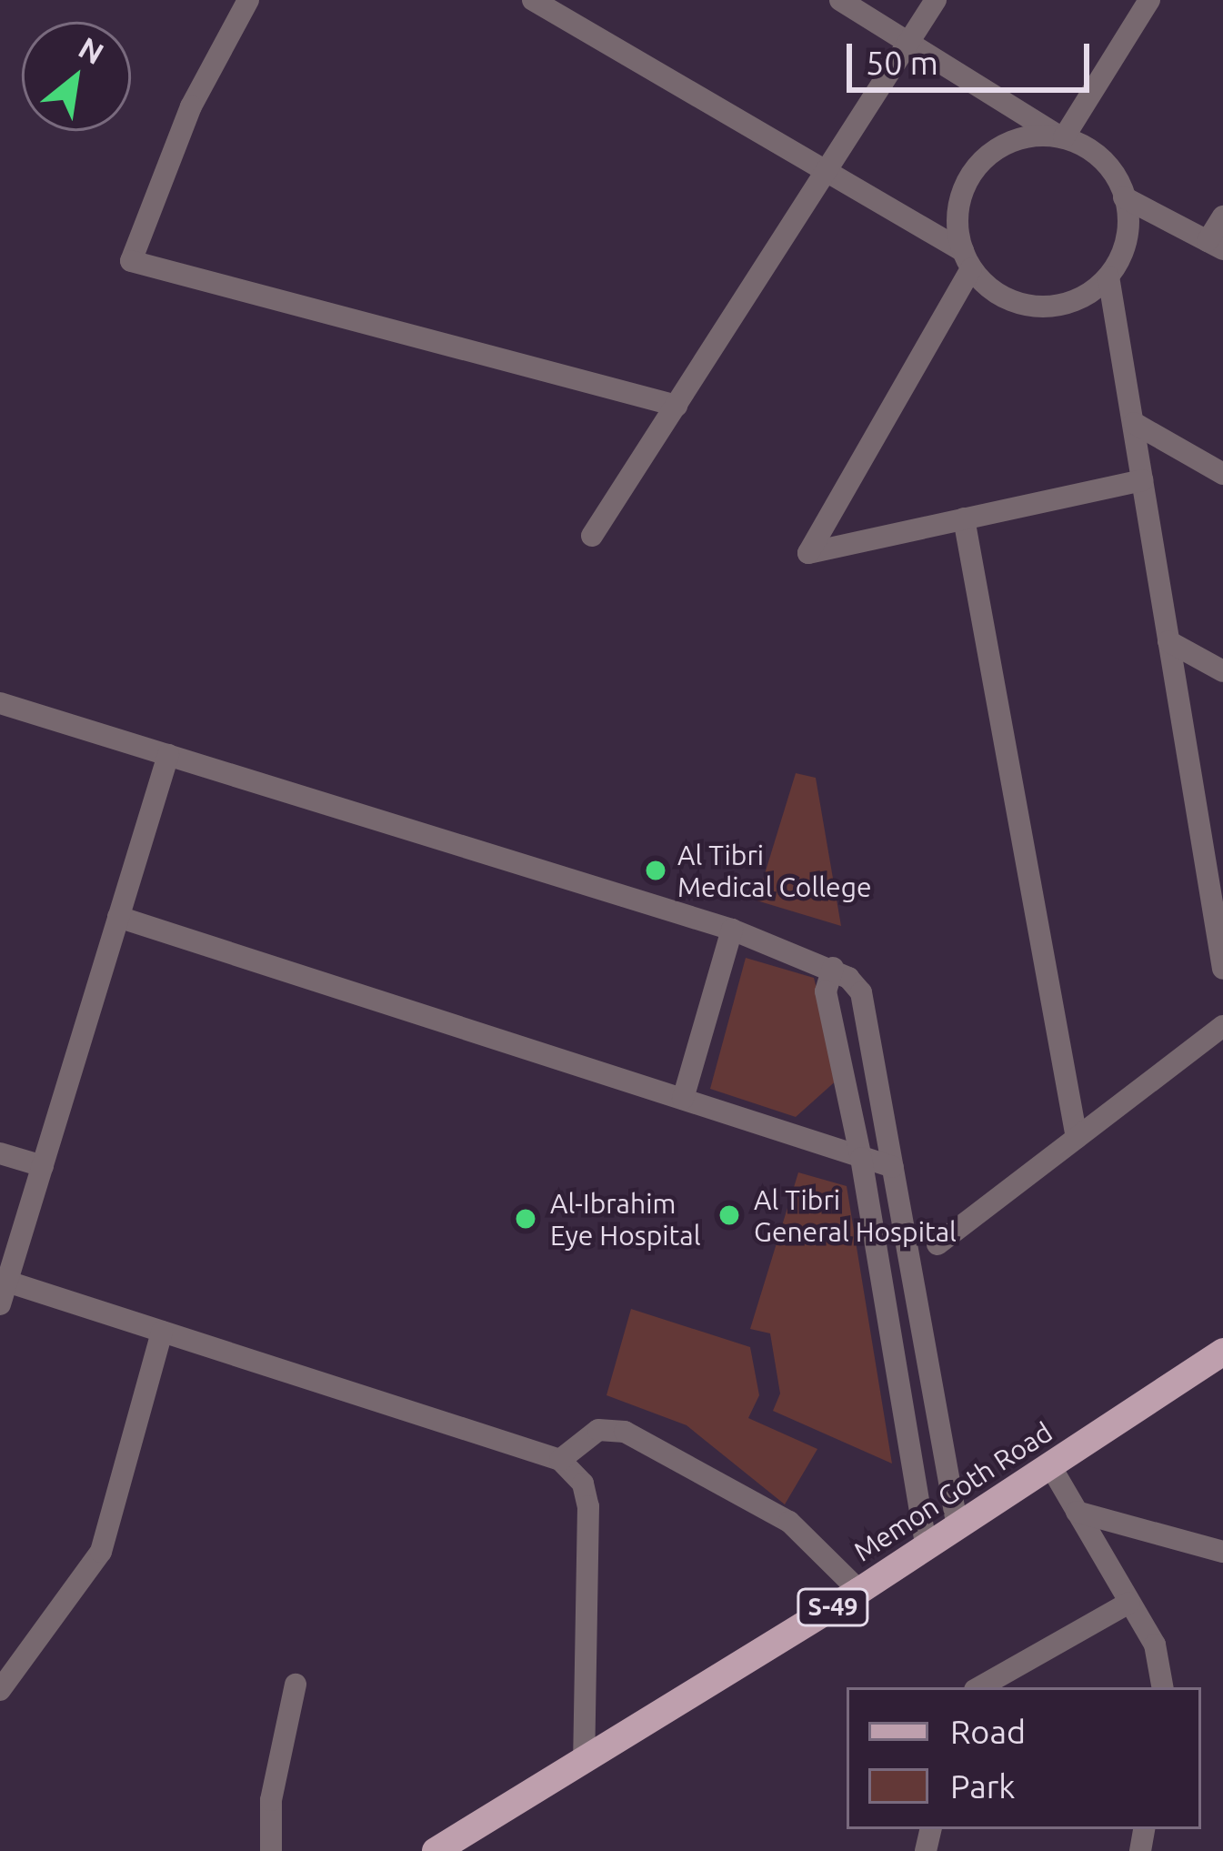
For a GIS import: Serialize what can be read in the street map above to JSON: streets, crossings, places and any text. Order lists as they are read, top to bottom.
{
  "streets": {
    "main road": ["Memon Goth Road", "S-49"]
  },
  "places": ["Al Tibri Medical College", "Al Tibri General Hospital", "Al-Ibrahim Eye Hospital"],
  "legend": ["Road", "Park"],
  "scale_bar": "50 m",
  "north": "top right"
}
